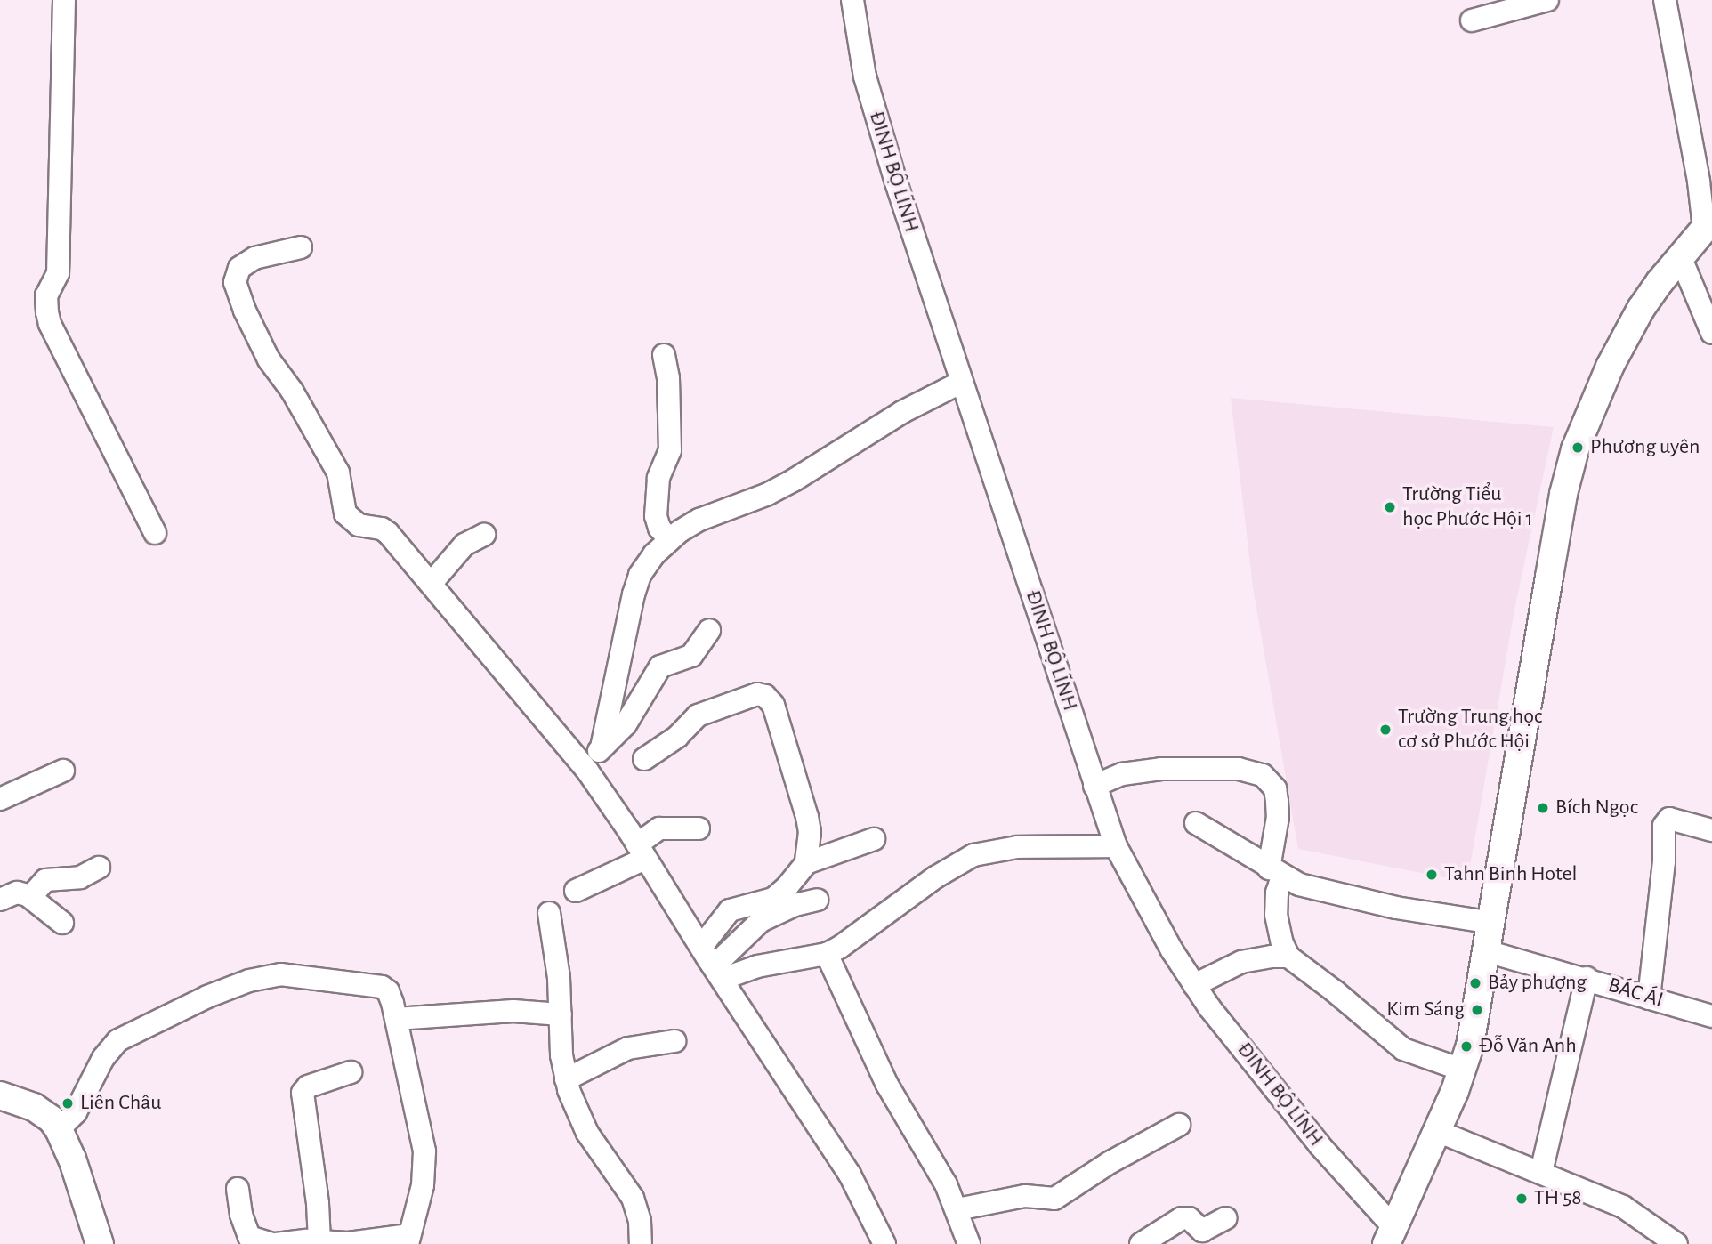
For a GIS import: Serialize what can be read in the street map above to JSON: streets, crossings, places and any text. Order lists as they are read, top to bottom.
{
  "streets": {
    "street": ["ĐINH BỘ LĨNH", "BÁC ÁI"]
  },
  "places": [
    "Phương uyên",
    "Trường Tiểu học Phước Hội 1",
    "Trường Trung học cơ sở Phước Hội",
    "Bích Ngọc",
    "Tahn Binh Hotel",
    "Bảy phượng",
    "Kim Sáng",
    "Đỗ Văn Anh",
    "Liên Châu",
    "TH 58"
  ]
}
